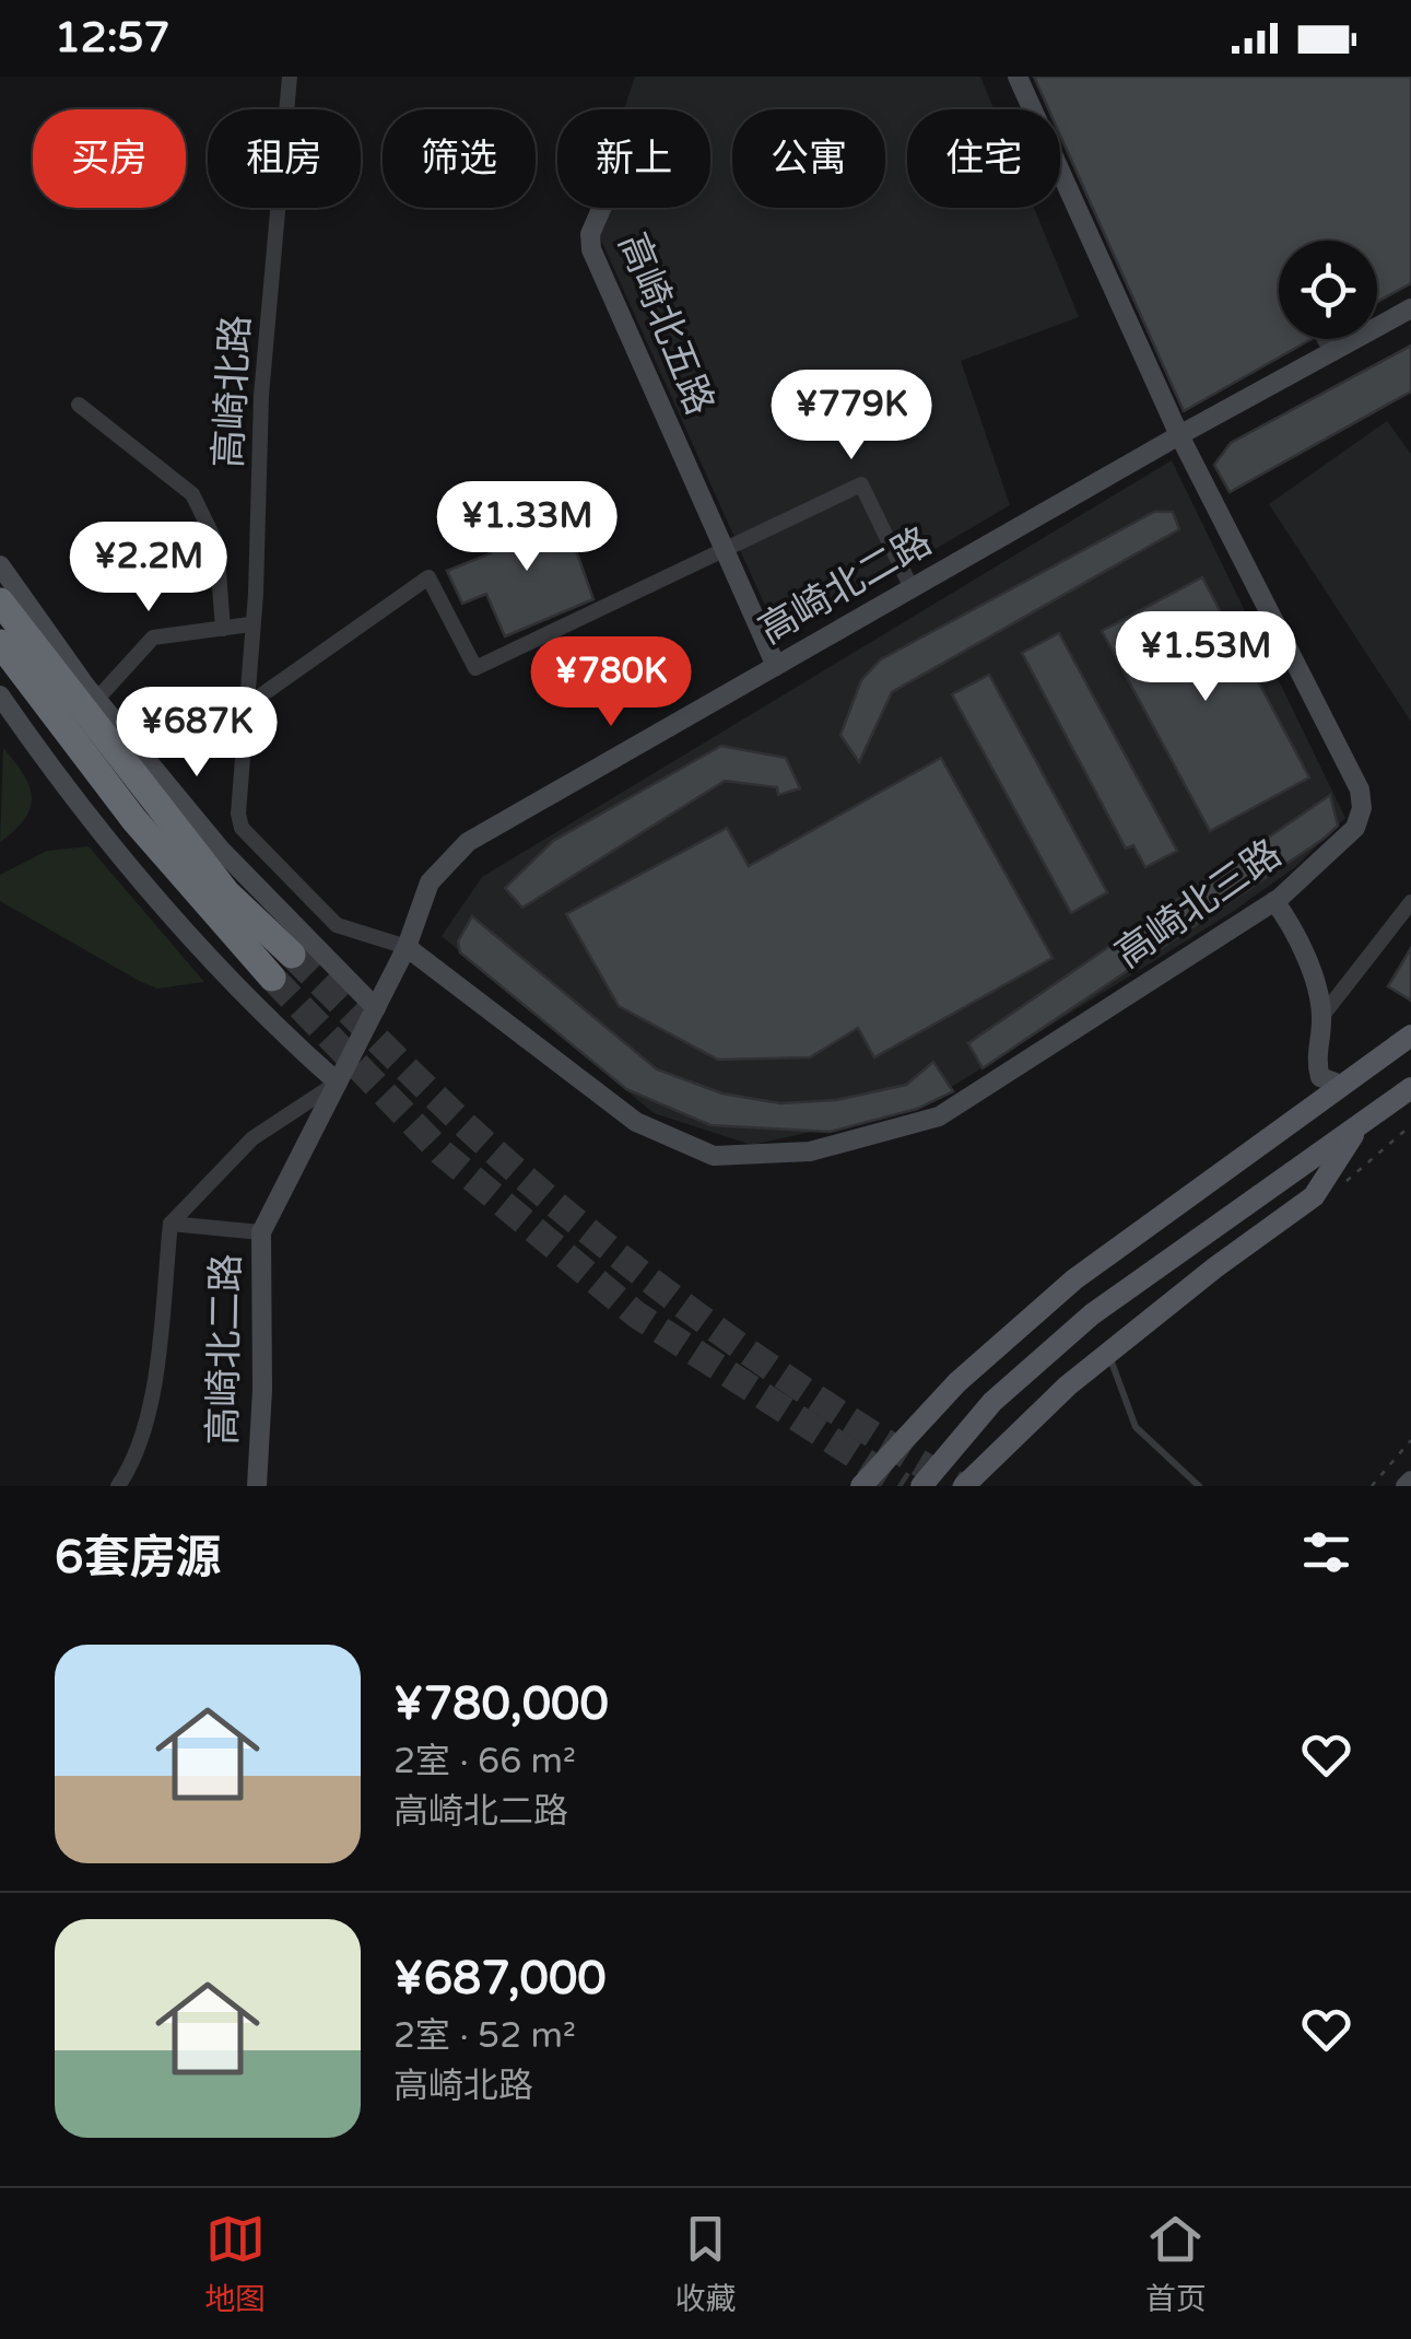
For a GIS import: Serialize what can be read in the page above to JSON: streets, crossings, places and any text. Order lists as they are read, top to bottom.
{
  "streets": {
    "street": [
      "高崎北五路",
      "高崎北路",
      "高崎北二路",
      "高崎北三路"
    ]
  },
  "crossings": [
    ["高崎北五路", "高崎北二路"],
    ["高崎北路", "高崎北二路"],
    ["高崎北路", "高崎北三路"],
    ["高崎北二路", "高崎北三路"]
  ],
  "page": {
    "status": "12:57",
    "chip": [
      "买房",
      "租房",
      "筛选",
      "新上",
      "公寓",
      "住宅"
    ],
    "price": [
      "¥779K",
      "¥1.33M",
      "¥2.2M",
      "¥1.53M",
      "¥780K",
      "¥687K"
    ],
    "heading": "6套房源",
    "list": [
      {
        "name": "¥780,000",
        "note": "2室 · 66 m² · 高崎北二路"
      },
      {
        "name": "¥687,000",
        "note": "2室 · 52 m² · 高崎北路"
      }
    ],
    "tabs": ["地图", "收藏", "首页"]
  }
}
